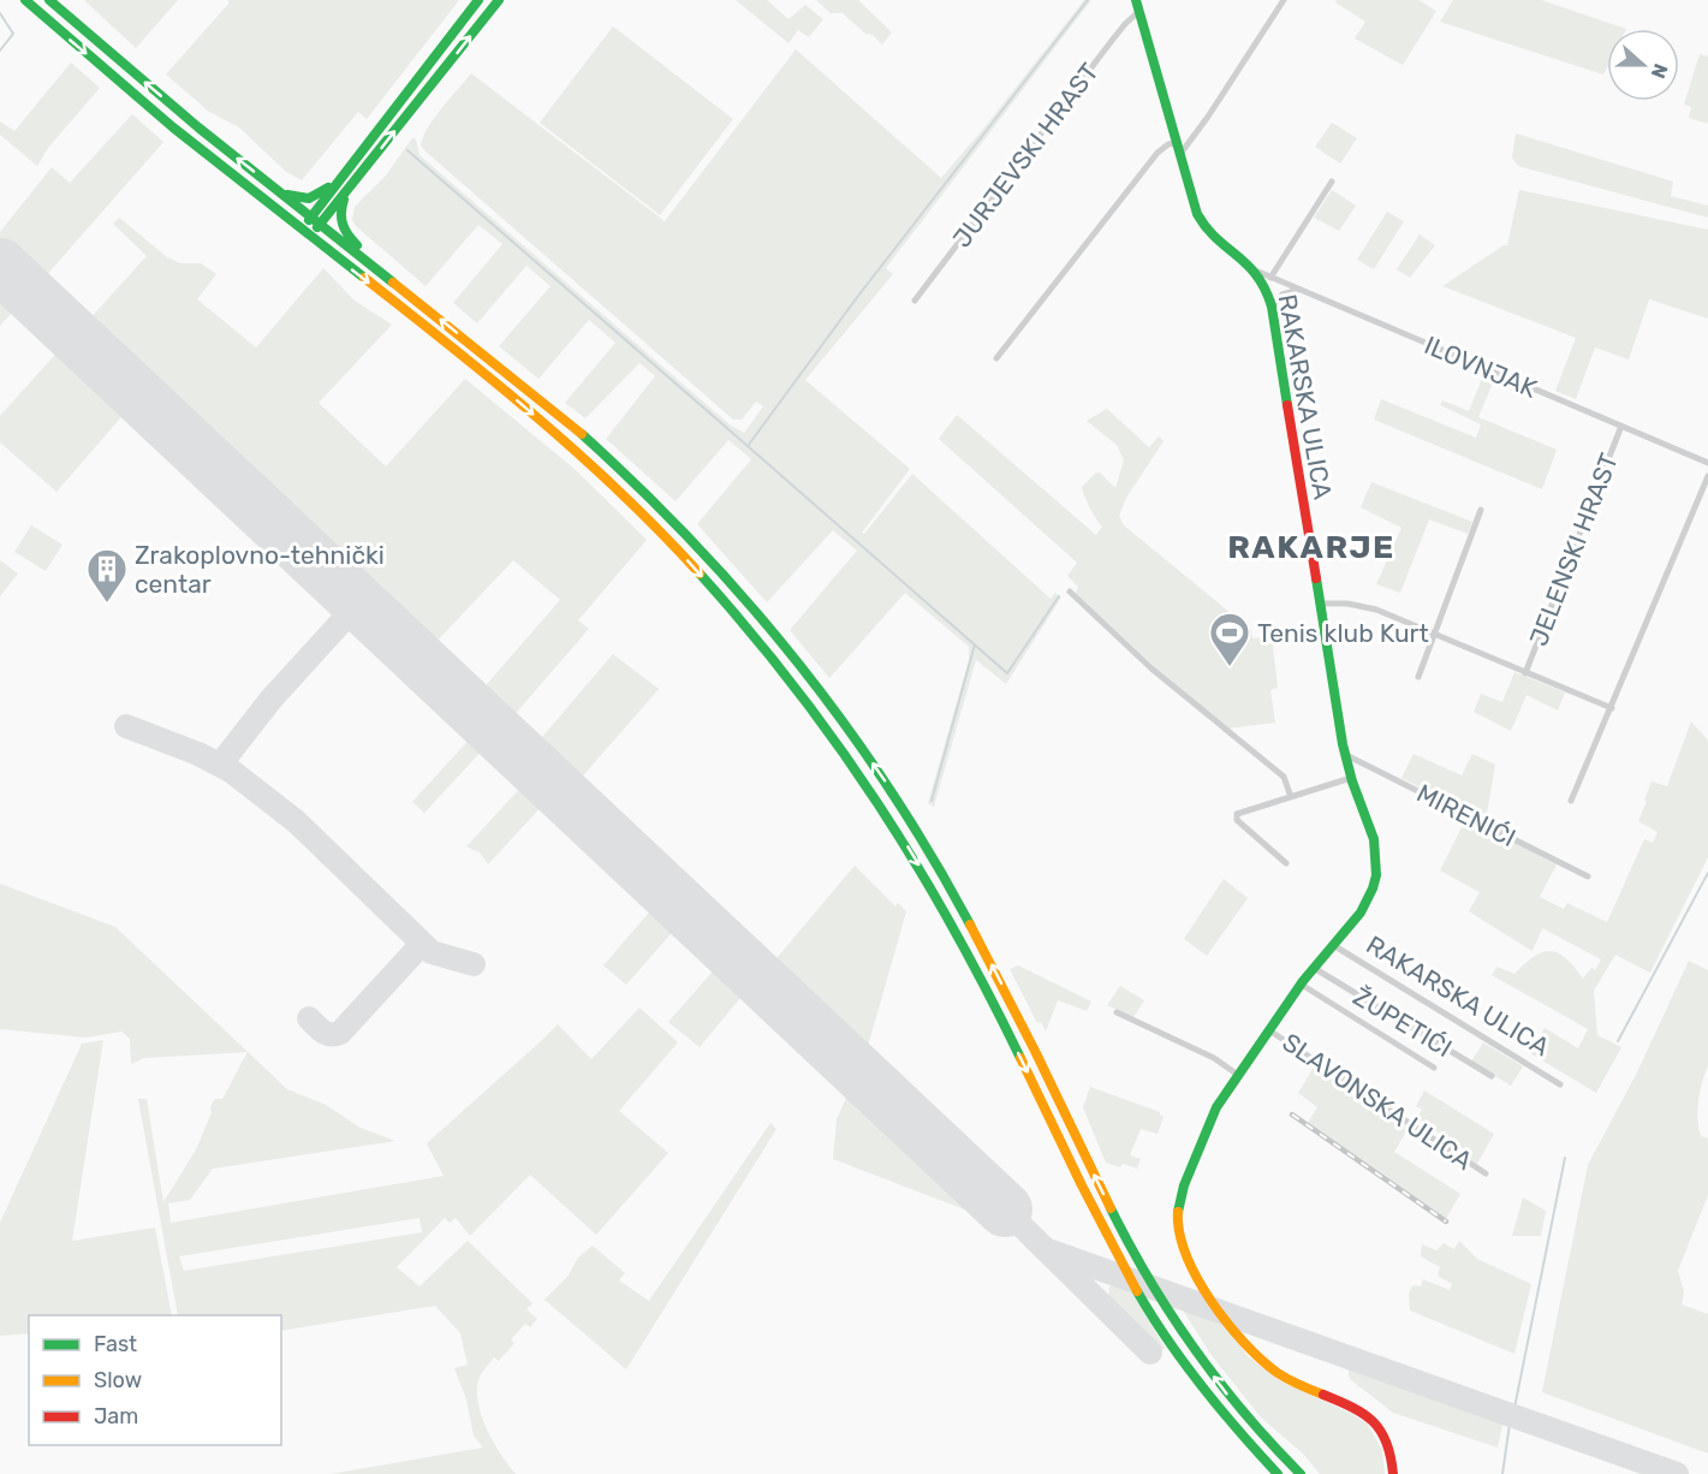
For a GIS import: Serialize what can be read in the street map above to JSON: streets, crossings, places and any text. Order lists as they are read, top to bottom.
{
  "streets": {
    "main road": ["RAKARSKA ULICA"],
    "street": [
      "JURJEVSKI HRAST",
      "ILOVNJAK",
      "JELENSKI HRAST",
      "MIRENIĆI",
      "ŽUPETIĆI",
      "SLAVONSKA ULICA"
    ]
  },
  "crossings": [
    ["JURJEVSKI HRAST", "RAKARSKA ULICA"],
    ["ILOVNJAK", "RAKARSKA ULICA"],
    ["ILOVNJAK", "JELENSKI HRAST"],
    ["RAKARSKA ULICA", "MIRENIĆI"],
    ["RAKARSKA ULICA", "ŽUPETIĆI"],
    ["RAKARSKA ULICA", "SLAVONSKA ULICA"]
  ],
  "districts": ["RAKARJE"],
  "places": {
    "building": ["Zrakoplovno-tehnički centar"],
    "sports": ["Tenis klub Kurt"]
  },
  "legend": ["Fast", "Slow", "Jam"],
  "north": "right"
}
